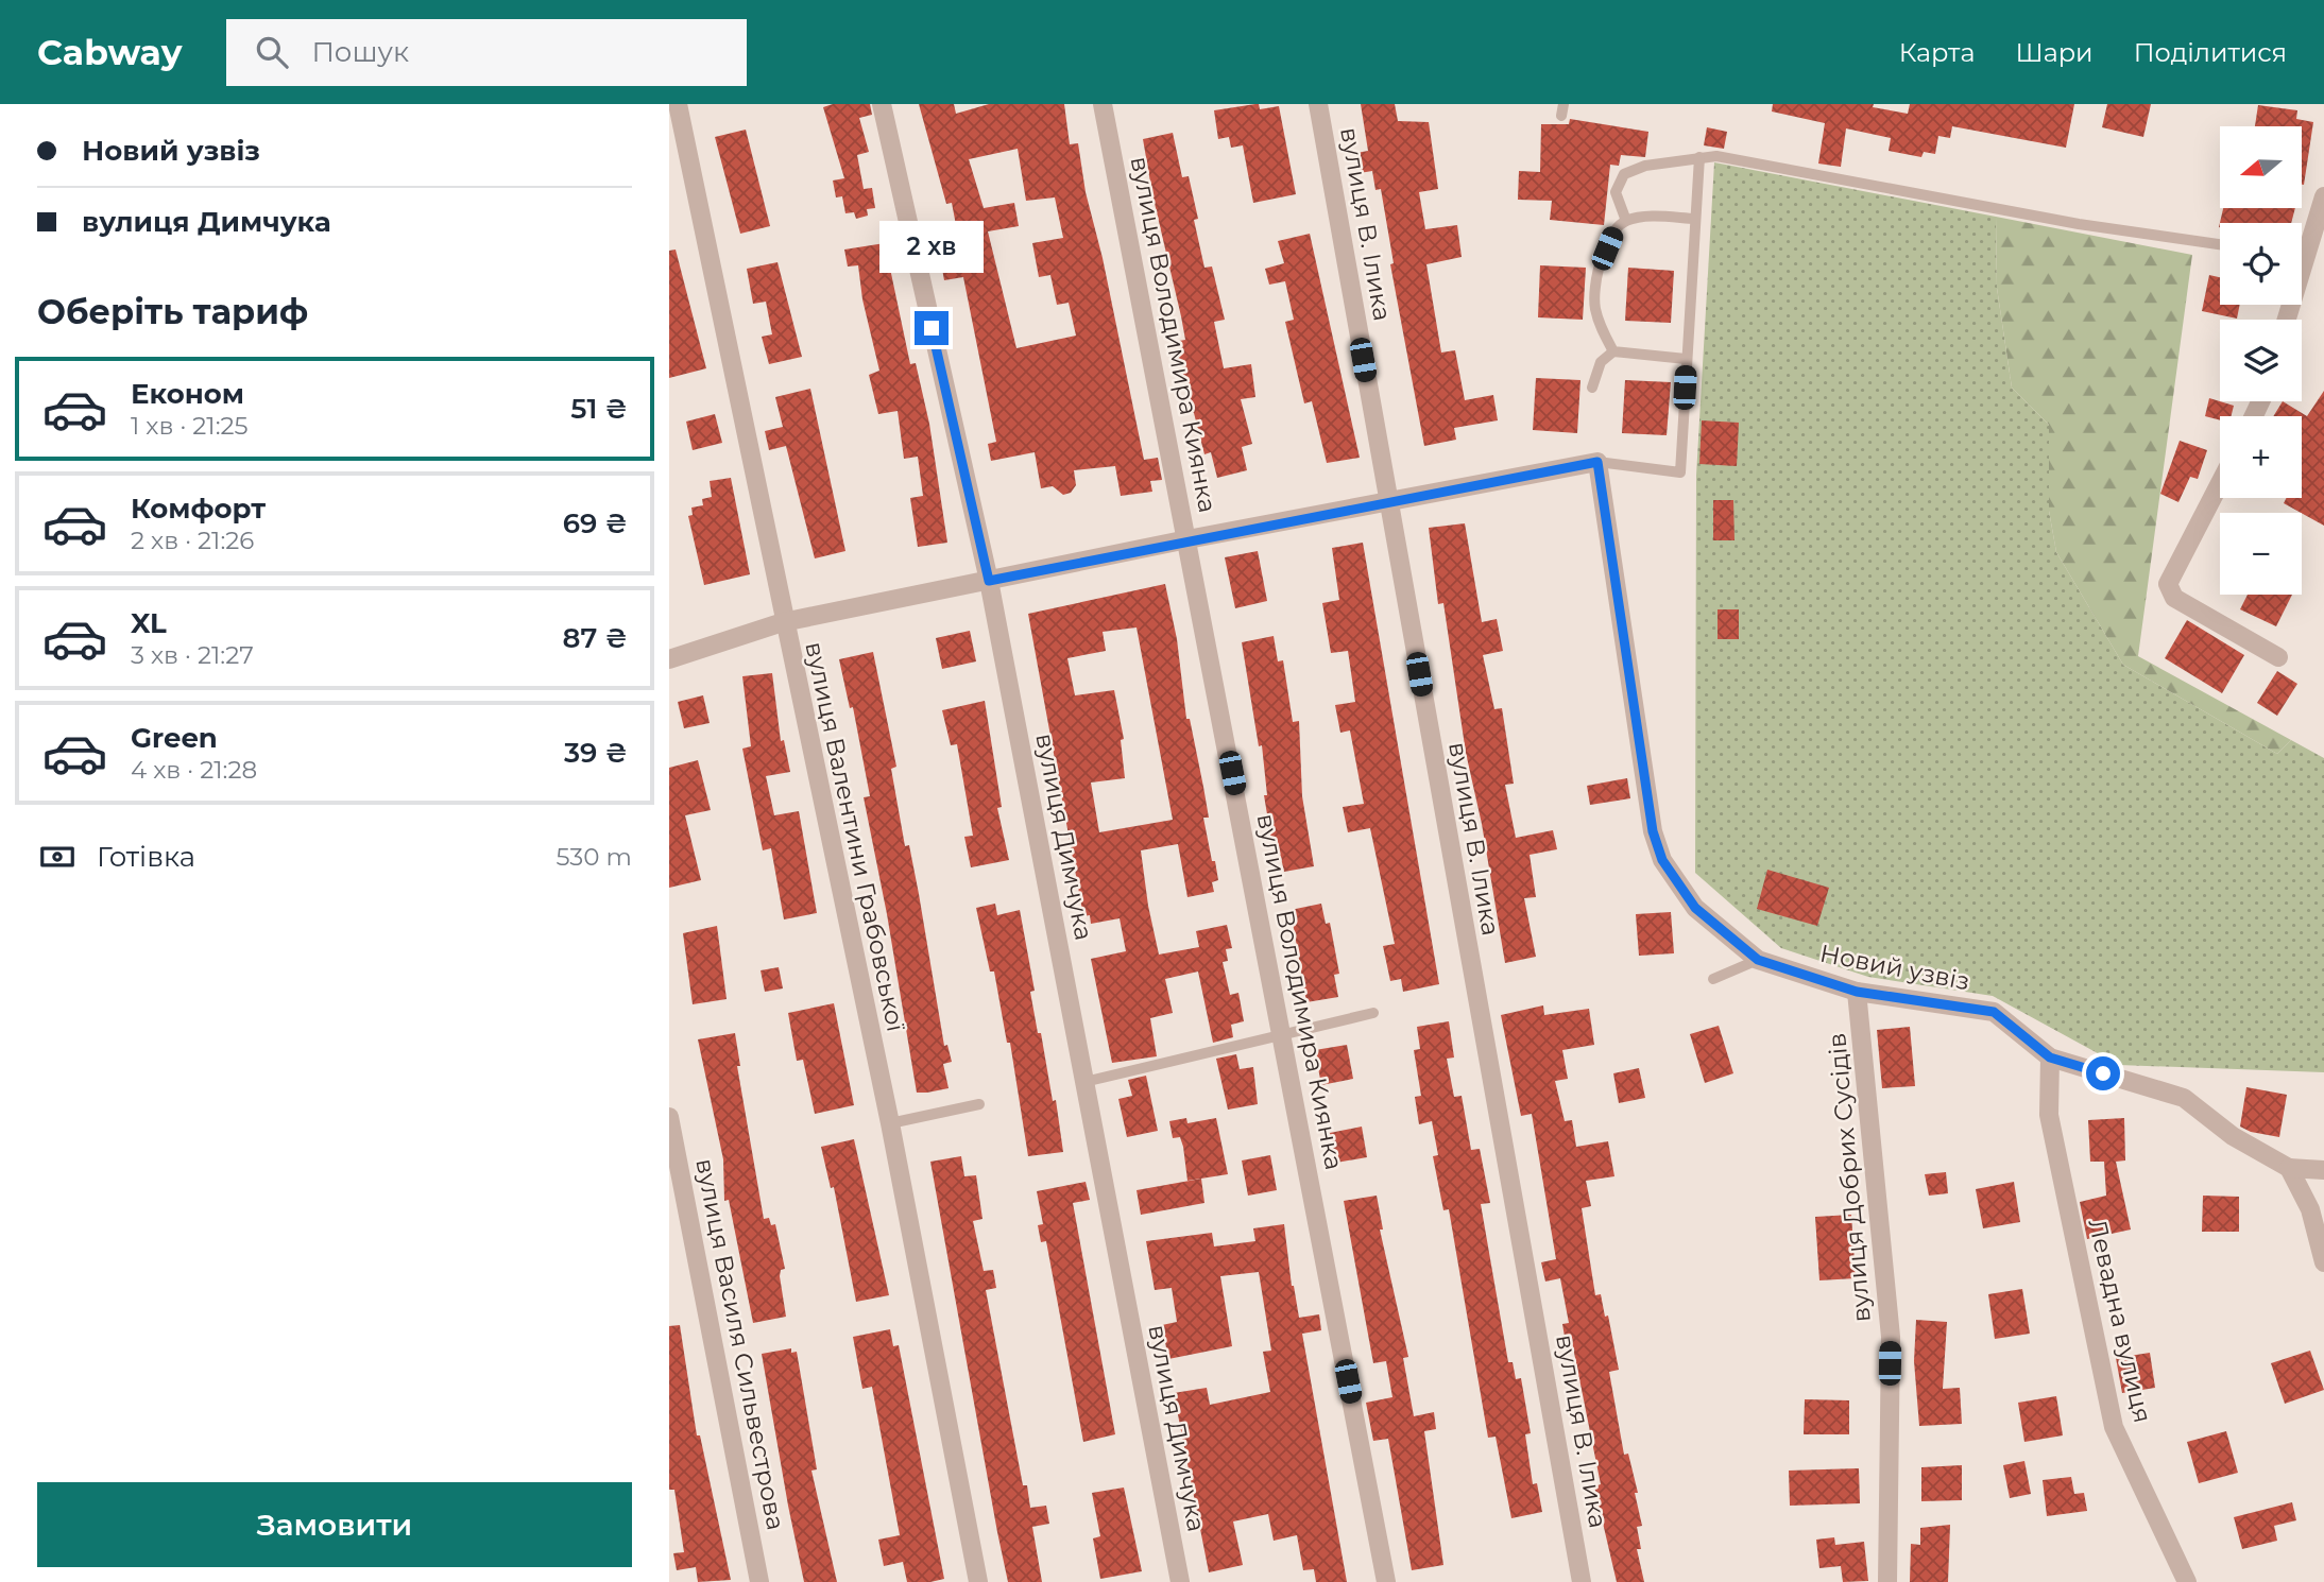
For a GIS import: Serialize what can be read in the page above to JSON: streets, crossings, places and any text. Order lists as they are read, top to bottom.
{
  "streets": {
    "street": [
      "вулиця В. Ілика",
      "вулиця Володимира Киянка",
      "вулиця Валентини Грабовської",
      "вулиця Димчука",
      "Новий узвіз",
      "вулиця Добрих Сусідів",
      "Левадна вулиця",
      "вулиця Василя Сильвестрова"
    ]
  },
  "crossings": [
    ["Новий узвіз", "вулиця Добрих Сусідів"],
    ["Новий узвіз", "Левадна вулиця"]
  ],
  "north": "left",
  "page": {
    "header": "Cabway",
    "search": "Пошук",
    "nav": ["Карта", "Шари", "Поділитися"],
    "banner": ["Новий узвіз", "вулиця Димчука"],
    "map_buttons": ["+", "−"],
    "bubble": "2 хв",
    "heading": "Оберіть тариф",
    "list": [
      {
        "name": "Економ",
        "note": "1 хв · 21:25",
        "value": "51 ₴"
      },
      {
        "name": "Комфорт",
        "note": "2 хв · 21:26",
        "value": "69 ₴"
      },
      {
        "name": "XL",
        "note": "3 хв · 21:27",
        "value": "87 ₴"
      },
      {
        "name": "Green",
        "note": "4 хв · 21:28",
        "value": "39 ₴"
      }
    ],
    "pay": ["Готівка", "530 m"],
    "buttons": "Замовити"
  }
}
